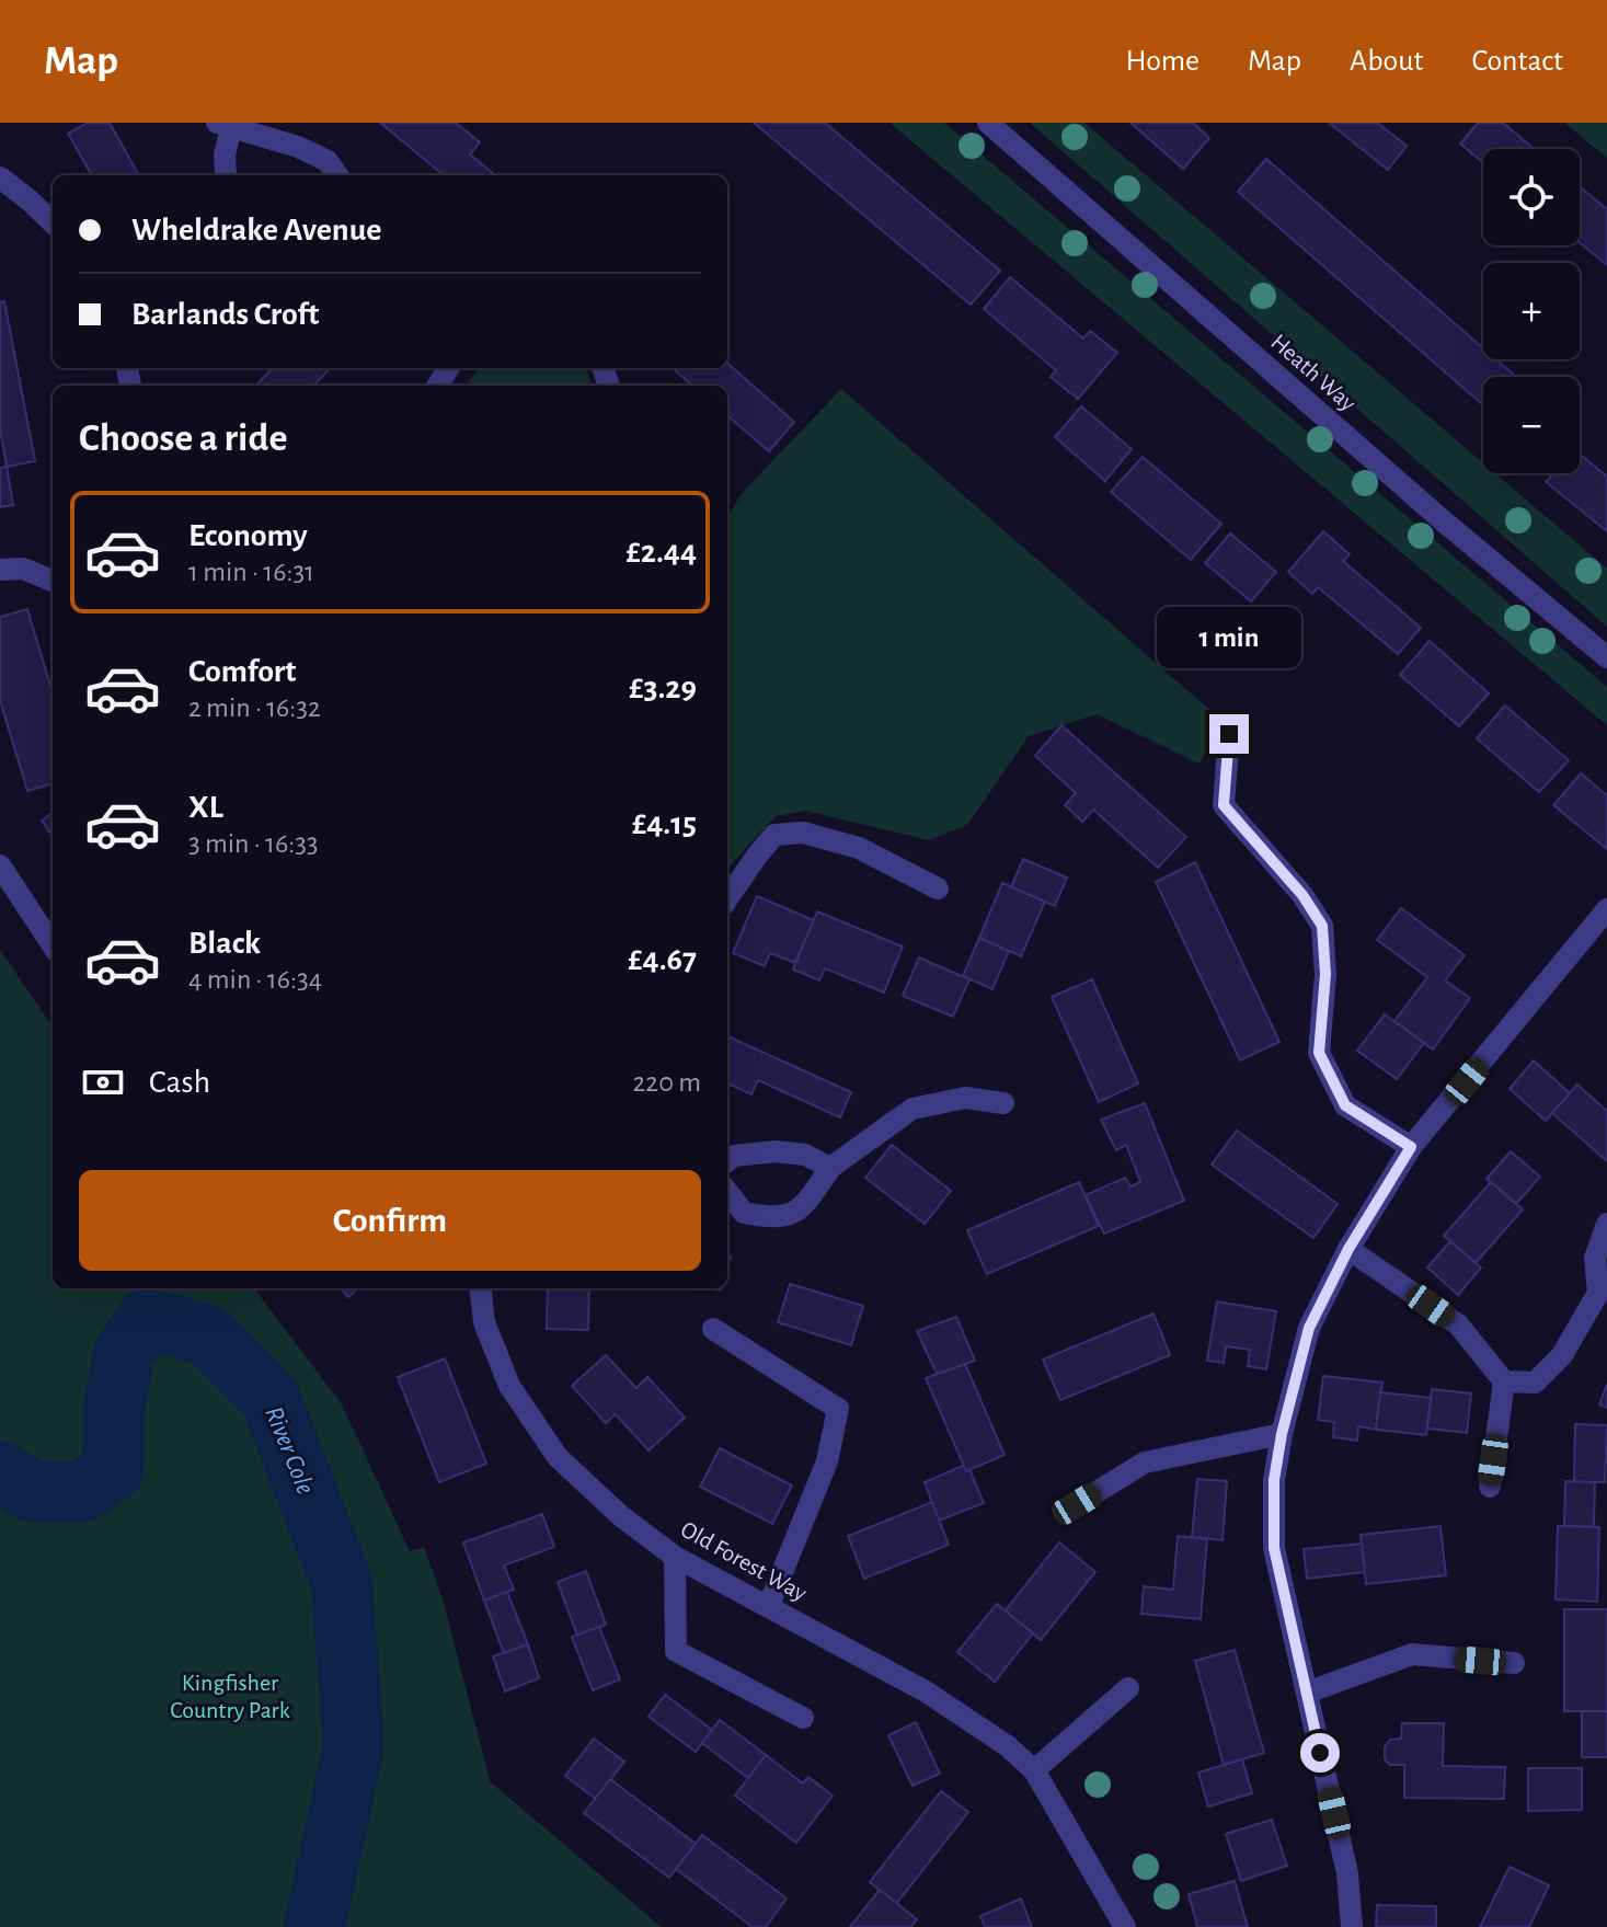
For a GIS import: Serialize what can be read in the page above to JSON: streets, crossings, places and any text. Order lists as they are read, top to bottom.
{
  "streets": {
    "street": ["Heath Way", "Old Forest Way"]
  },
  "water": ["River Cole"],
  "parks": ["Kingfisher Country Park"],
  "page": {
    "header": "Map",
    "nav": [
      "Home",
      "Map",
      "About",
      "Contact"
    ],
    "map_buttons": ["+", "−"],
    "banner": ["Wheldrake Avenue", "Barlands Croft"],
    "heading": "Choose a ride",
    "list": [
      {
        "name": "Economy",
        "note": "1 min · 16:31",
        "value": "£2.44"
      },
      {
        "name": "Comfort",
        "note": "2 min · 16:32",
        "value": "£3.29"
      },
      {
        "name": "XL",
        "note": "3 min · 16:33",
        "value": "£4.15"
      },
      {
        "name": "Black",
        "note": "4 min · 16:34",
        "value": "£4.67"
      }
    ],
    "bubble": "1 min",
    "pay": ["Cash", "220 m"],
    "buttons": "Confirm"
  }
}
